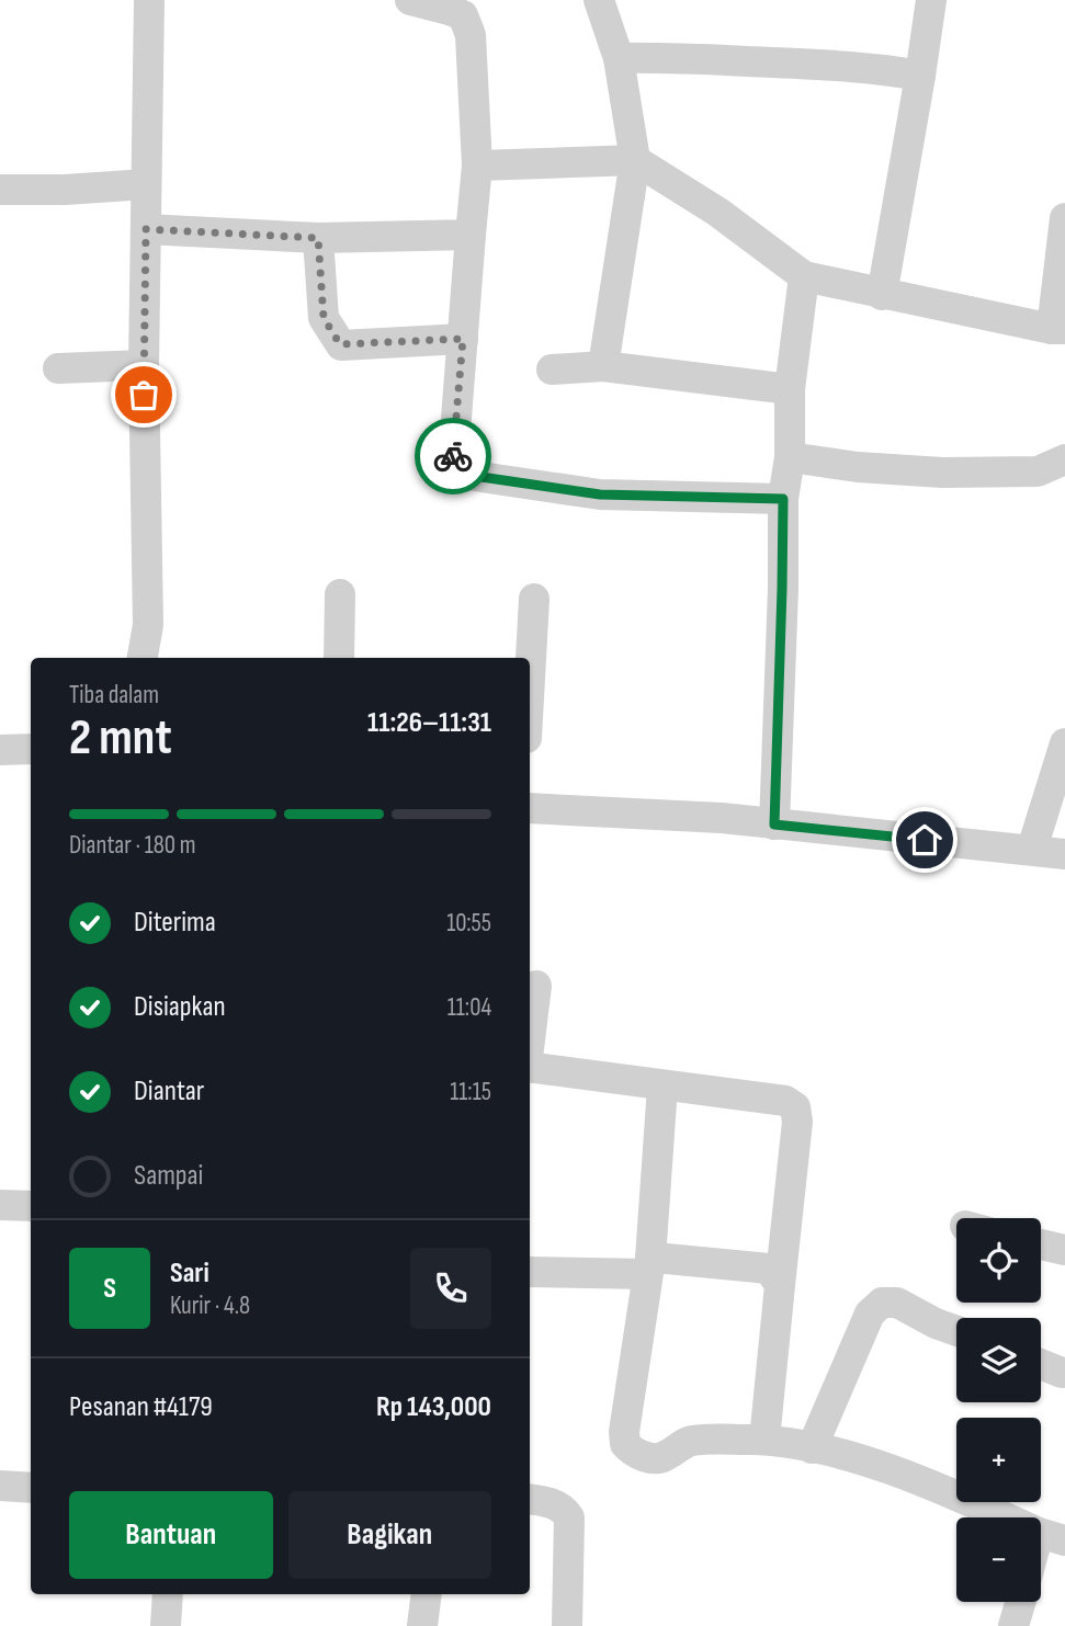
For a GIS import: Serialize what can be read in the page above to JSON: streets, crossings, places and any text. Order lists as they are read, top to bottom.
{
  "page": {
    "heading": ["2 mnt", "Tiba dalam", "11:26–11:31"],
    "panel": [
      "Sari",
      "Kurir · 4.8",
      "Pesanan #4179",
      "Rp 143,000"
    ],
    "bar": "Diantar · 180 m",
    "list": [
      ["Diterima", "10:55"],
      ["Disiapkan", "11:04"],
      ["Diantar", "11:15"],
      "Sampai"
    ],
    "map_buttons": ["+", "−"],
    "round": "S",
    "buttons": ["Bantuan", "Bagikan"]
  }
}
